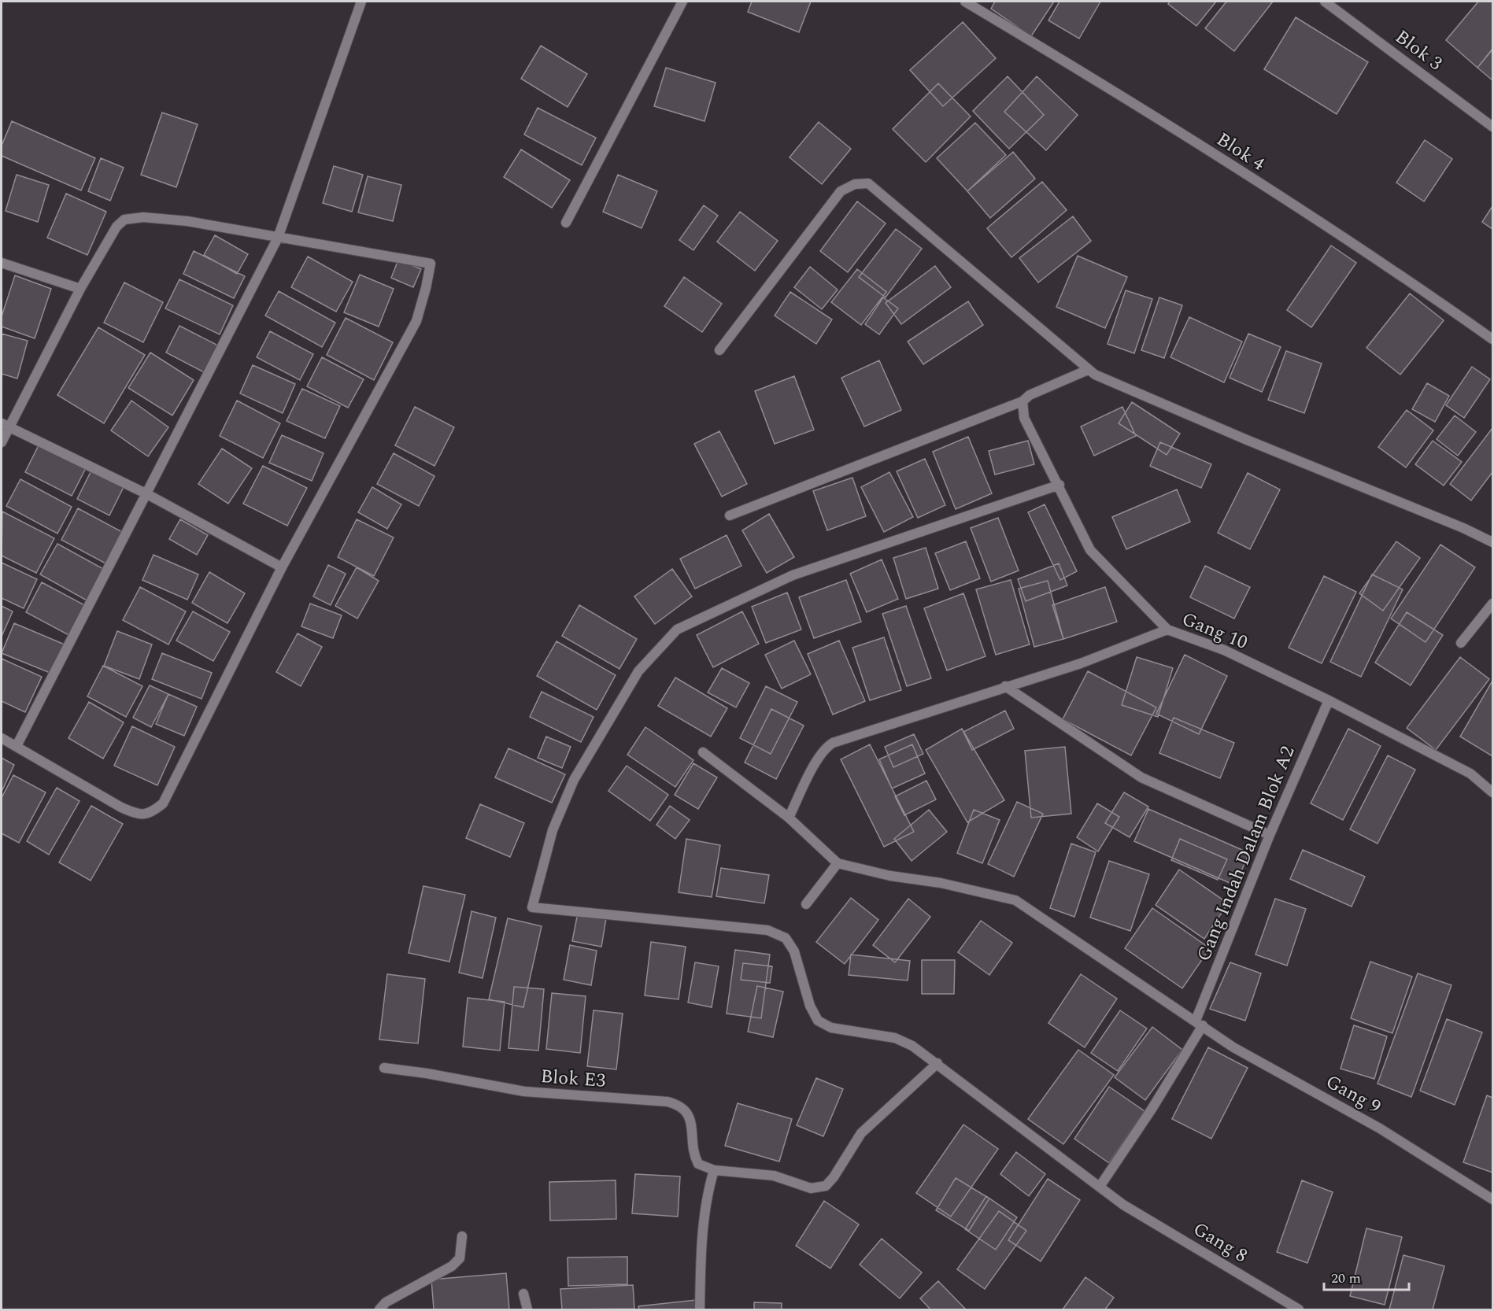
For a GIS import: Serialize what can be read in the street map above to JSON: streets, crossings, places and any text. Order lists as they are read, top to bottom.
{
  "streets": {
    "street": [
      "Blok 3",
      "Blok 4",
      "Gang 10",
      "Gang Indah Dalam Blok A2",
      "Blok E3",
      "Gang 9",
      "Gang 8"
    ]
  },
  "crossings": [
    ["Gang 10", "Gang Indah Dalam Blok A2"],
    ["Gang 10", "Gang 8"],
    ["Gang Indah Dalam Blok A2", "Gang 9"],
    ["Gang Indah Dalam Blok A2", "Gang 8"],
    ["Blok E3", "Gang 8"]
  ],
  "scale_bar": "20 m"
}
